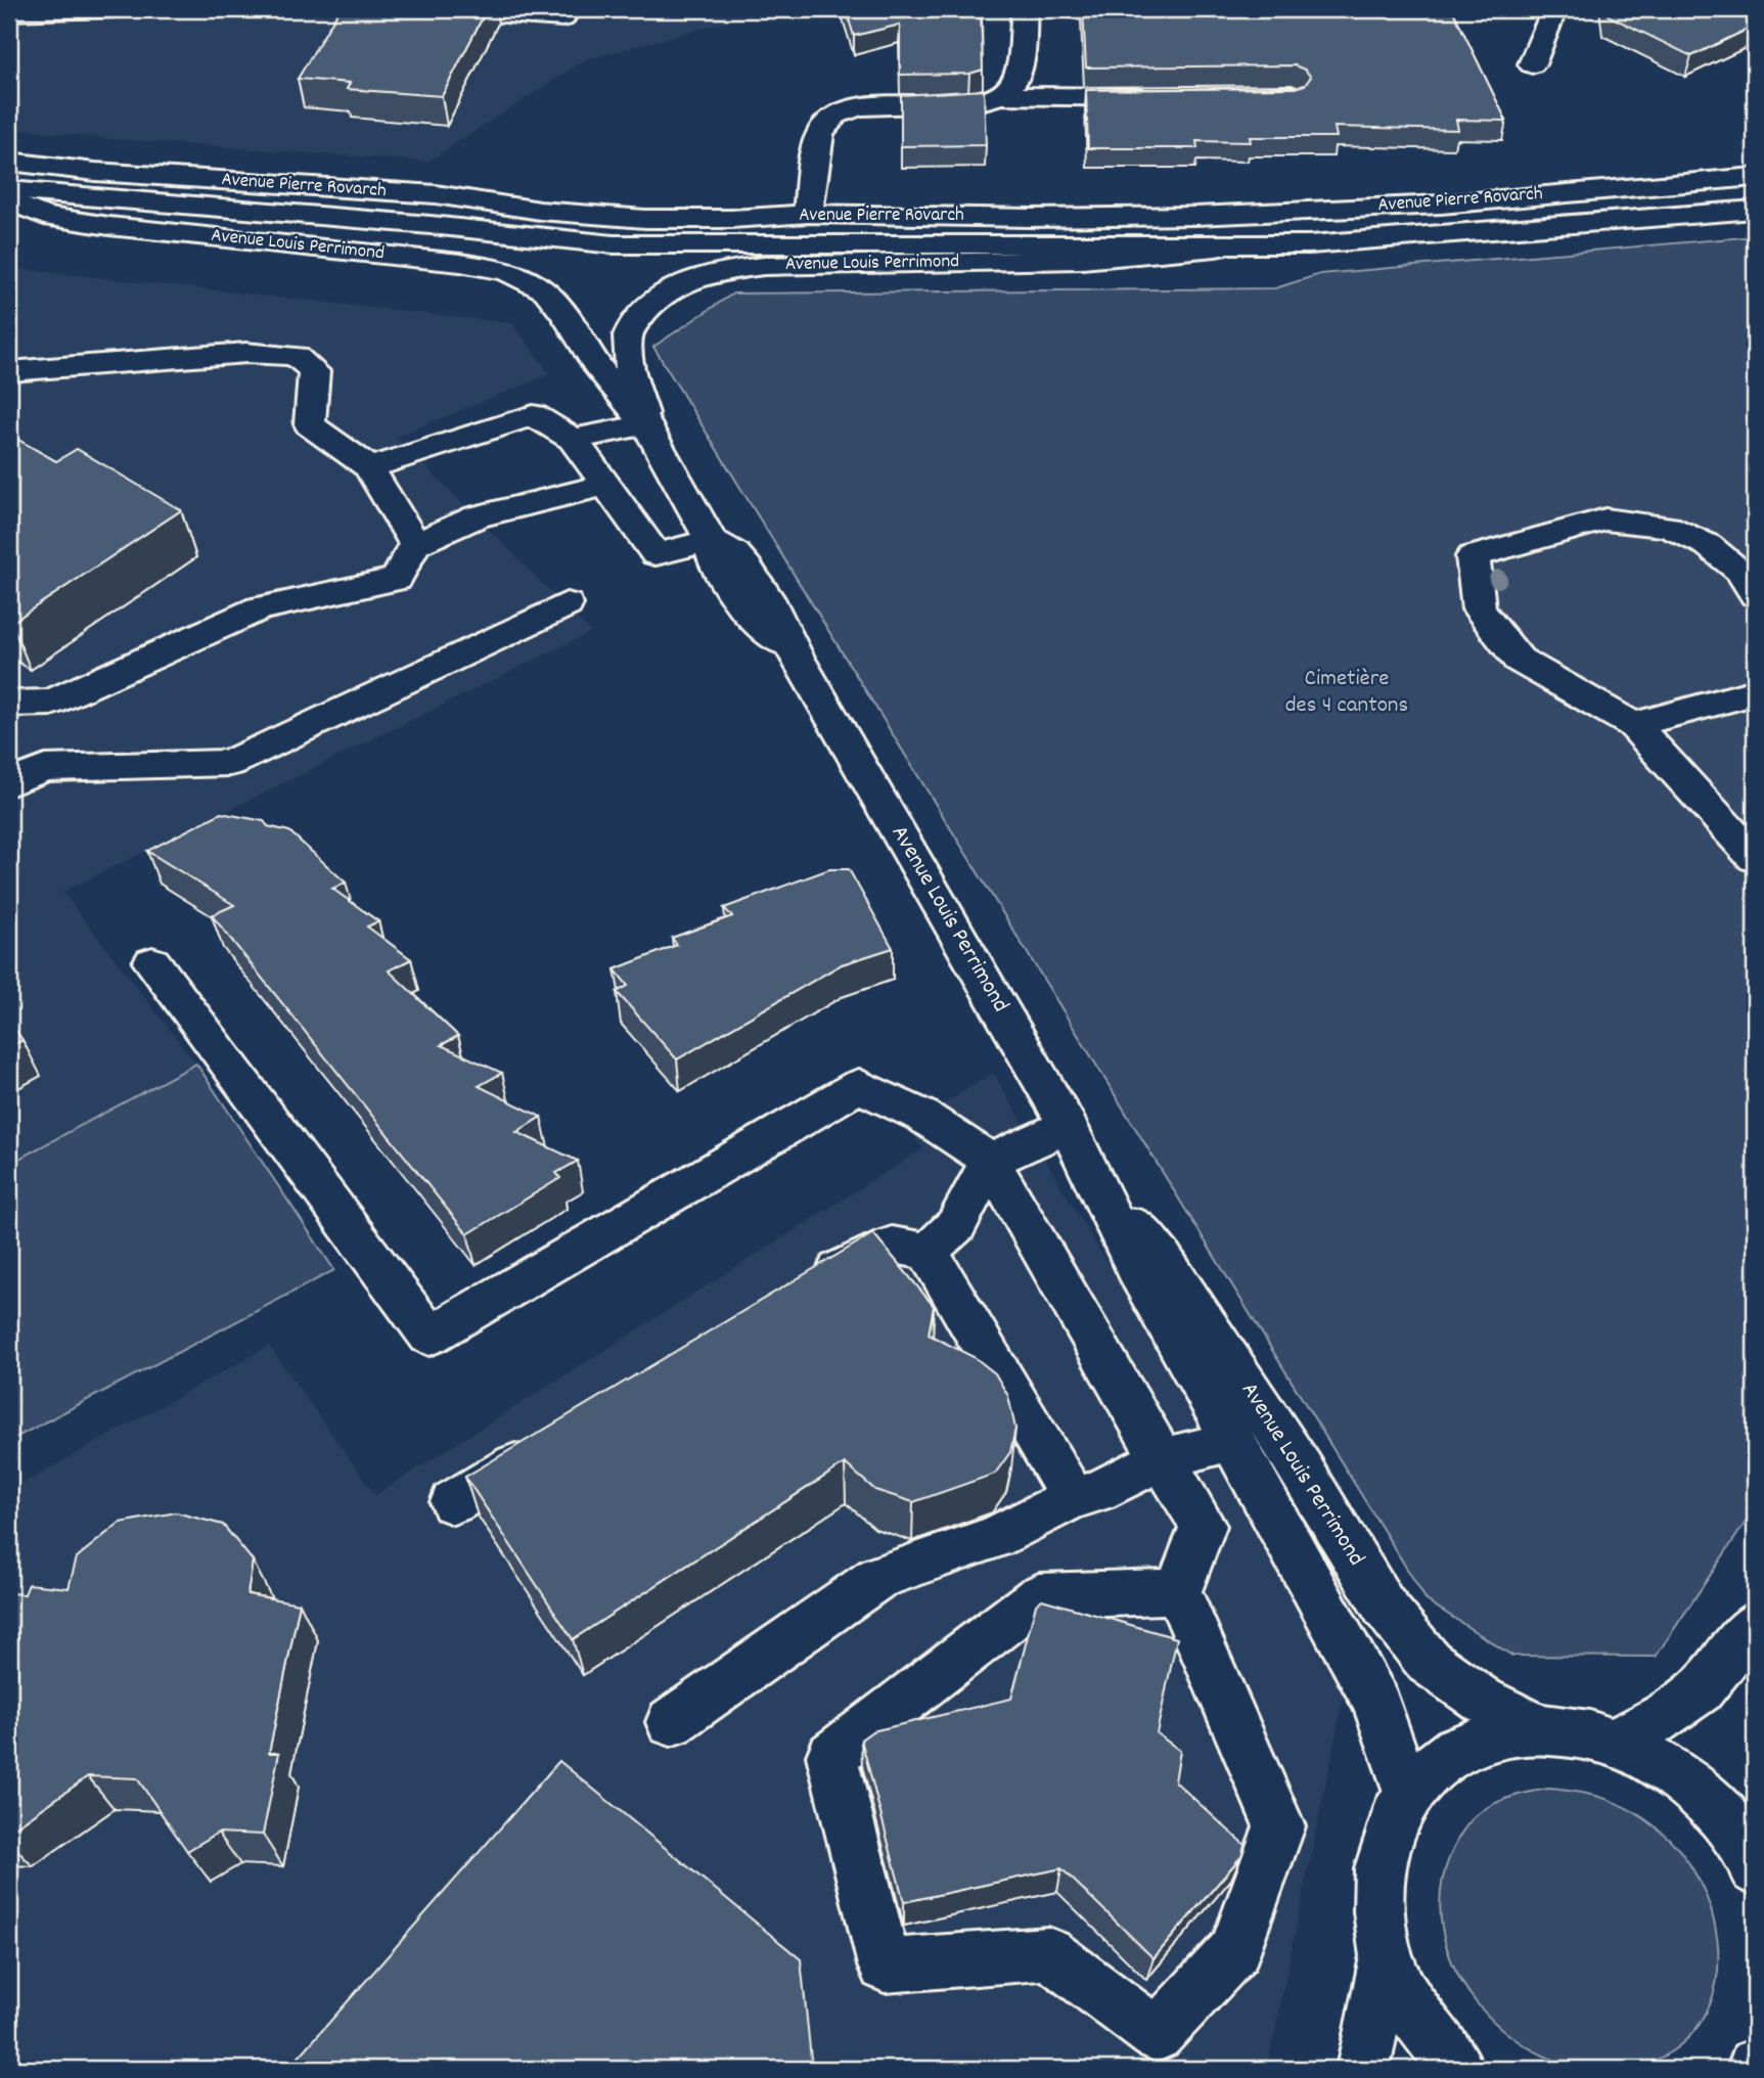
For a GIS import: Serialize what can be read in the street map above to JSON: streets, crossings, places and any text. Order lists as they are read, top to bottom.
{
  "streets": {
    "street": ["Avenue Pierre Rovarch", "Avenue Louis Perrimond"]
  },
  "crossings": [
    ["Avenue Pierre Rovarch", "Avenue Louis Perrimond"]
  ],
  "parks": ["Cimetière des 4 cantons"]
}
